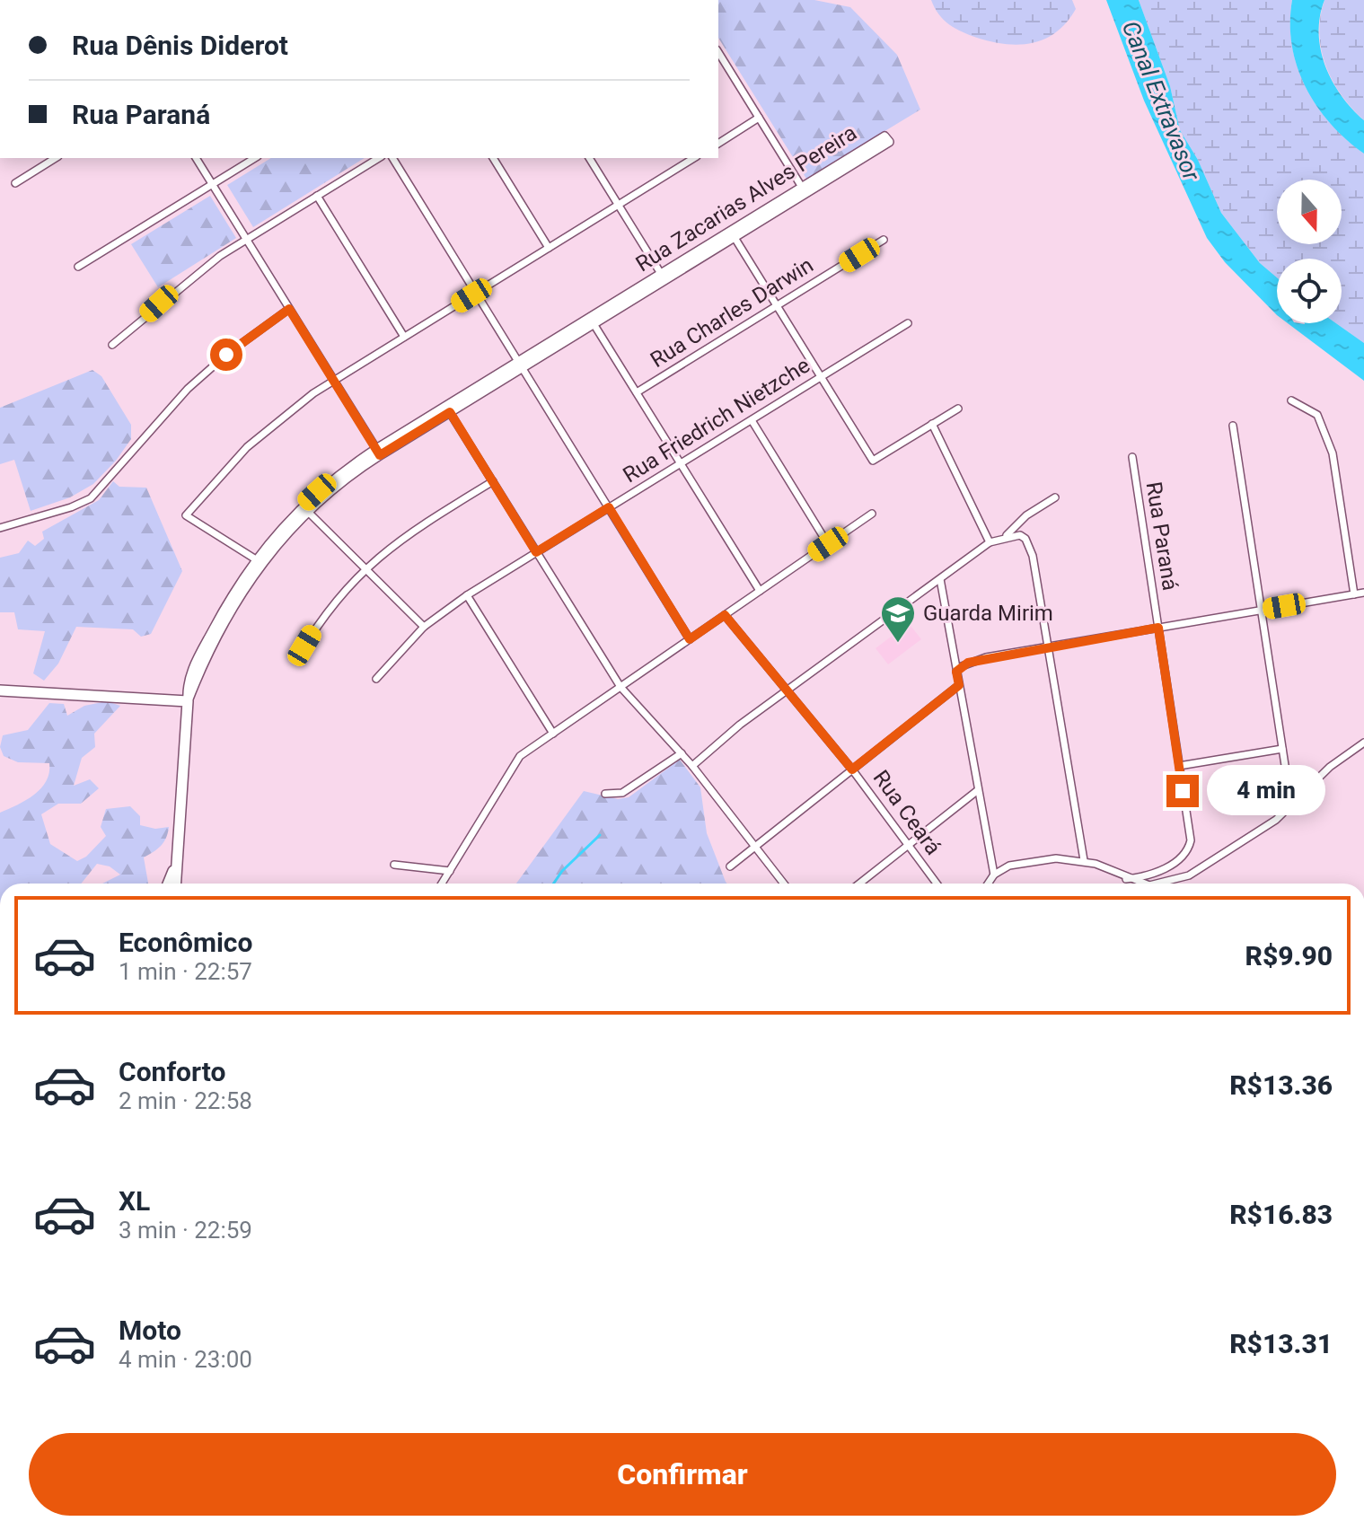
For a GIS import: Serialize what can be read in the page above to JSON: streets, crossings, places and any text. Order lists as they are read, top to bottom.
{
  "streets": {
    "main road": ["Rua Zacarias Alves Pereira"],
    "street": [
      "Rua Charles Darwin",
      "Rua Friedrich Nietzche",
      "Rua Paraná",
      "Rua Ceará"
    ]
  },
  "water": ["Canal Extravasor"],
  "places": {
    "school or university": ["Guarda Mirim"]
  },
  "north": "bottom",
  "page": {
    "banner": ["Rua Dênis Diderot", "Rua Paraná"],
    "bubble": "4 min",
    "list": [
      {
        "name": "Econômico",
        "note": "1 min · 22:57",
        "value": "R$9.90"
      },
      {
        "name": "Conforto",
        "note": "2 min · 22:58",
        "value": "R$13.36"
      },
      {
        "name": "XL",
        "note": "3 min · 22:59",
        "value": "R$16.83"
      },
      {
        "name": "Moto",
        "note": "4 min · 23:00",
        "value": "R$13.31"
      }
    ],
    "buttons": "Confirmar"
  }
}
